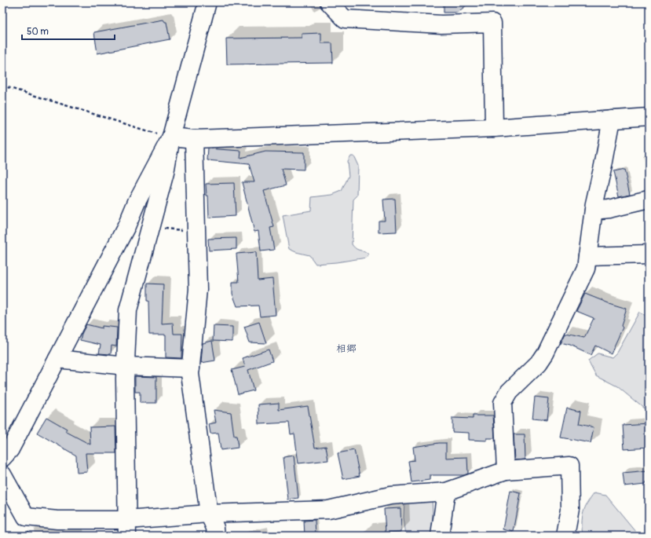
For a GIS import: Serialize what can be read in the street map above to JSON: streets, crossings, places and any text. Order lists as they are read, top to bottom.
{
  "districts": ["相郷"],
  "scale_bar": "50 m"
}
